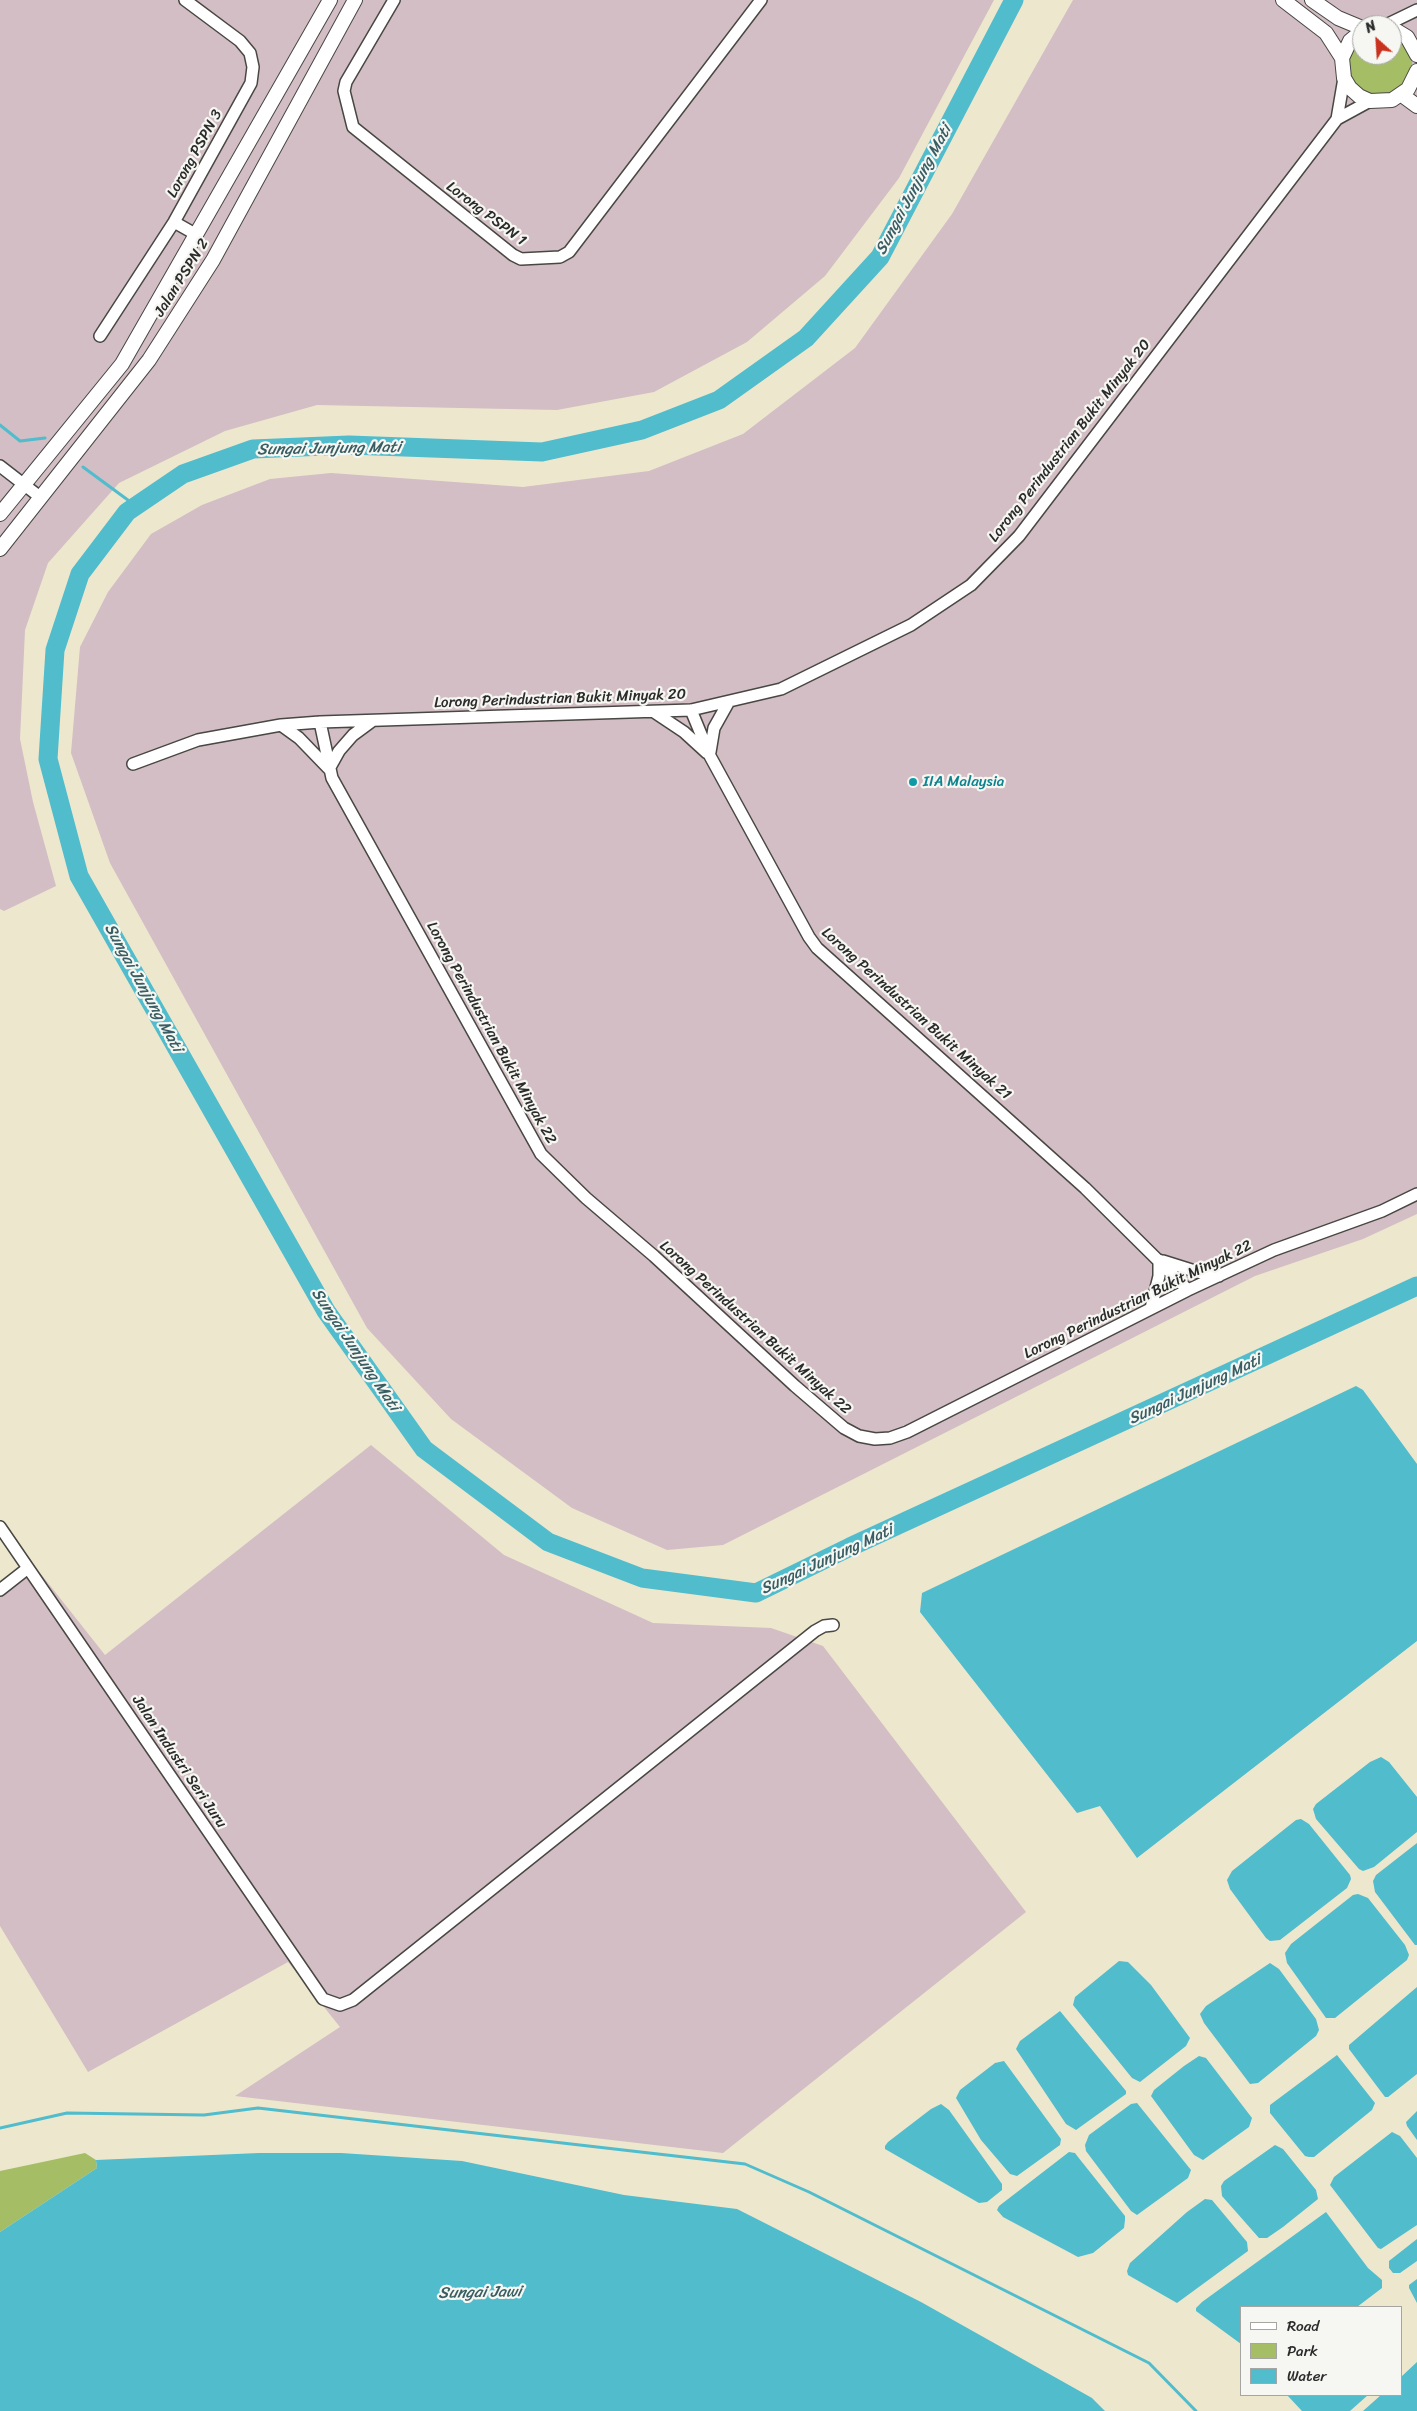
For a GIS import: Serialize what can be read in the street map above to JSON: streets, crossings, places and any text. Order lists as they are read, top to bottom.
{
  "streets": {
    "street": [
      "Lorong PSPN 3",
      "Lorong PSPN 1",
      "Jalan PSPN 2",
      "Lorong Perindustrian Bukit Minyak 20",
      "Lorong Perindustrian Bukit Minyak 21",
      "Lorong Perindustrian Bukit Minyak 22",
      "Jalan Industri Seri Juru"
    ]
  },
  "crossings": [
    ["Lorong Perindustrian Bukit Minyak 20", "Lorong Perindustrian Bukit Minyak 21"],
    ["Lorong Perindustrian Bukit Minyak 20", "Lorong Perindustrian Bukit Minyak 22"],
    ["Lorong Perindustrian Bukit Minyak 21", "Lorong Perindustrian Bukit Minyak 22"]
  ],
  "water": ["Sungai Junjung Mati", "Sungai Jawi"],
  "places": ["IIA Malaysia"],
  "legend": ["Road", "Park", "Water"],
  "north": "top left"
}
